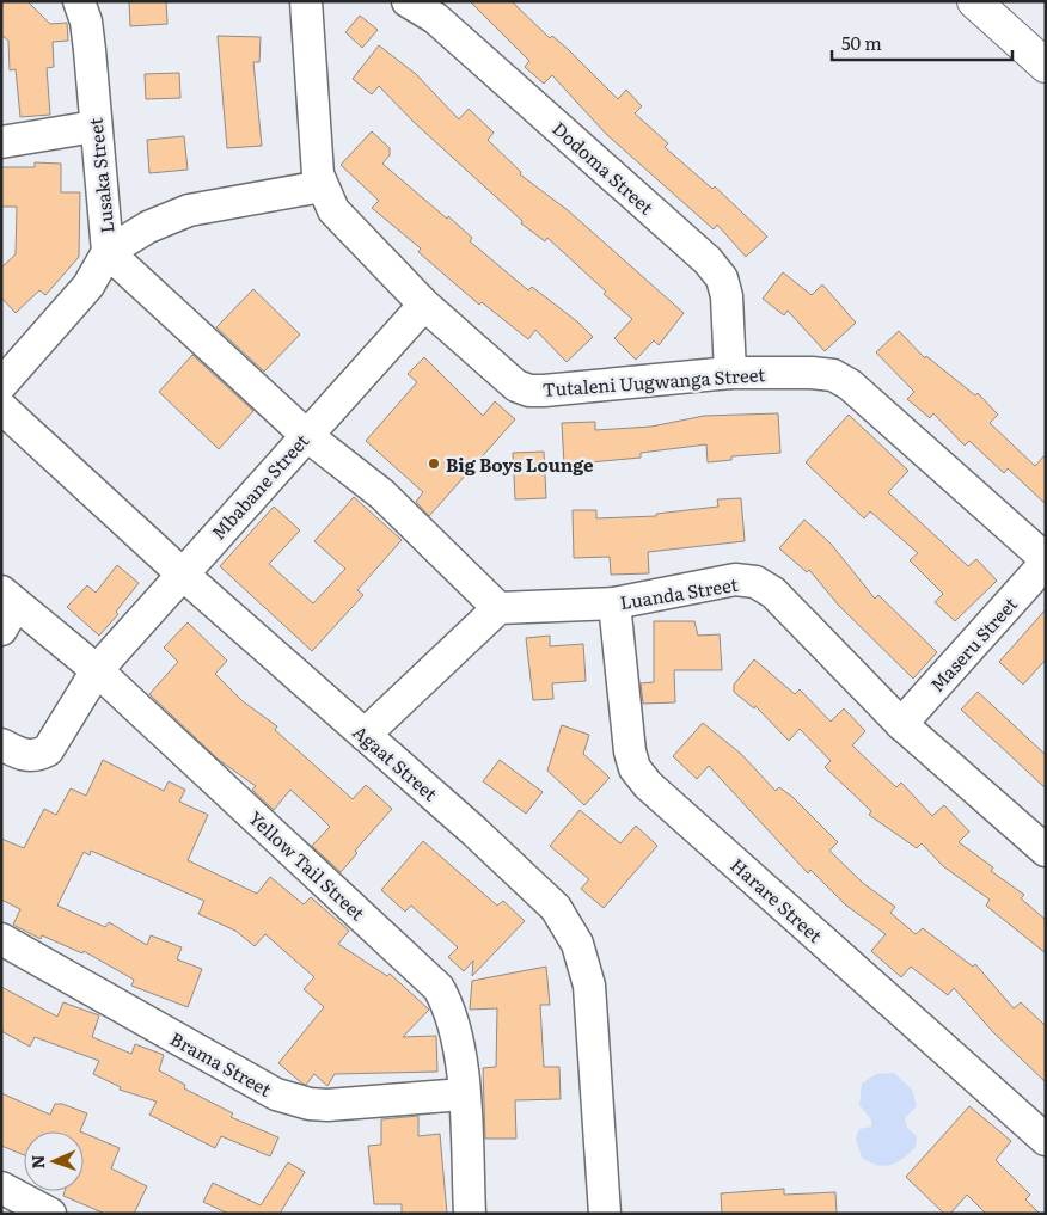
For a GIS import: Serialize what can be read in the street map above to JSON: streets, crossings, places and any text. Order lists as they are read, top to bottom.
{
  "streets": {
    "street": [
      "Dodoma Street",
      "Lusaka Street",
      "Tutaleni Uugwanga Street",
      "Mbabane Street",
      "Luanda Street",
      "Maseru Street",
      "Agaat Street",
      "Yellow Tail Street",
      "Harare Street",
      "Brama Street"
    ]
  },
  "crossings": [
    ["Dodoma Street", "Tutaleni Uugwanga Street"],
    ["Tutaleni Uugwanga Street", "Mbabane Street"],
    ["Tutaleni Uugwanga Street", "Maseru Street"],
    ["Mbabane Street", "Agaat Street"],
    ["Mbabane Street", "Yellow Tail Street"],
    ["Luanda Street", "Maseru Street"],
    ["Luanda Street", "Harare Street"],
    ["Yellow Tail Street", "Brama Street"]
  ],
  "places": ["Big Boys Lounge"],
  "scale_bar": "50 m",
  "north": "left"
}
